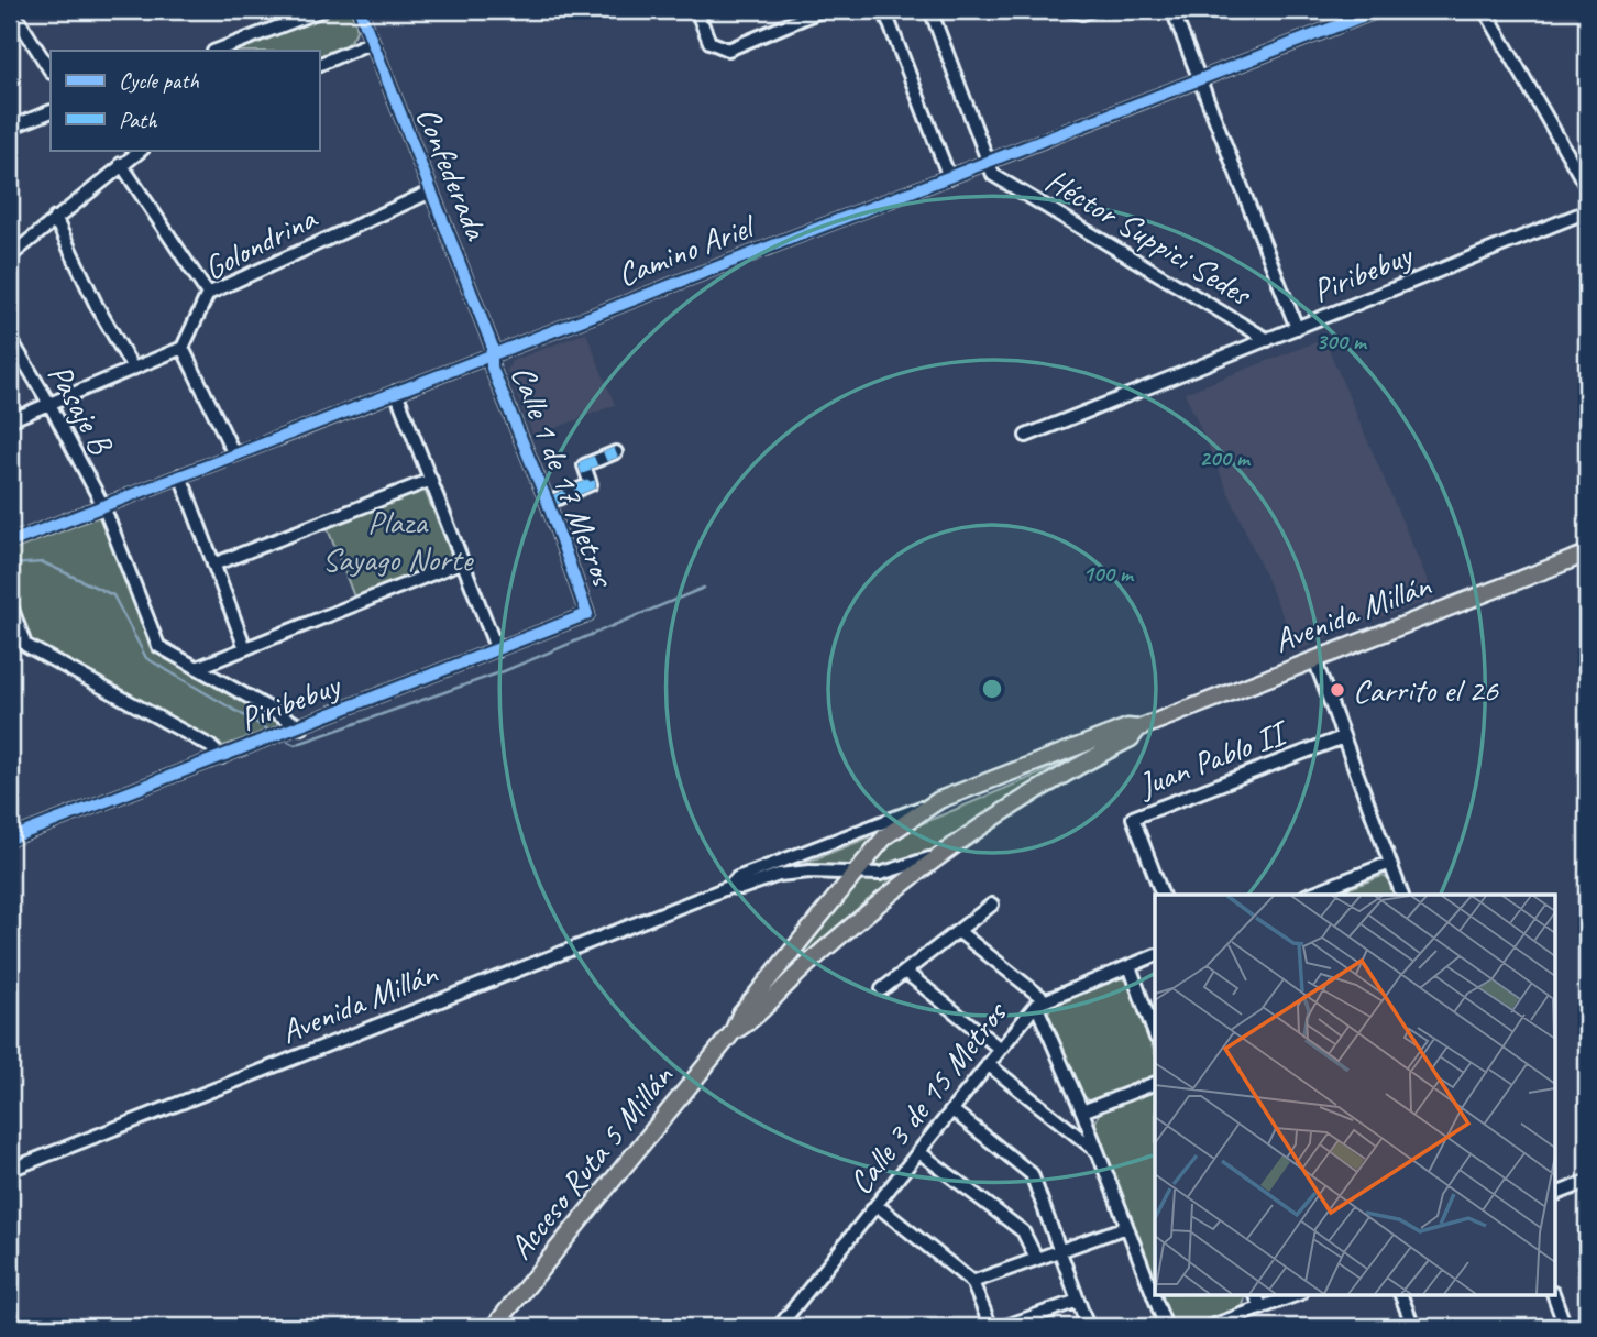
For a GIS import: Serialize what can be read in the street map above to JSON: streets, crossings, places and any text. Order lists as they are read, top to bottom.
{
  "streets": {
    "main road": ["Avenida Millán", "Acceso Ruta 5 Millán"],
    "street": [
      "Confederada",
      "Héctor Suppici Sedes",
      "Golondrina",
      "Camino Ariel",
      "Piribebuy",
      "Pasaje B",
      "Calle 1 de 17 Metros",
      "Juan Pablo II",
      "Calle 3 de 15 Metros"
    ]
  },
  "crossings": [
    ["Confederada", "Golondrina"],
    ["Confederada", "Camino Ariel"],
    ["Confederada", "Calle 1 de 17 Metros"],
    ["Héctor Suppici Sedes", "Camino Ariel"],
    ["Héctor Suppici Sedes", "Piribebuy"],
    ["Camino Ariel", "Pasaje B"],
    ["Camino Ariel", "Calle 1 de 17 Metros"],
    ["Piribebuy", "Pasaje B"],
    ["Piribebuy", "Calle 1 de 17 Metros"],
    ["Avenida Millán", "Acceso Ruta 5 Millán"]
  ],
  "parks": ["Plaza Sayago Norte"],
  "places": ["Carrito el 26"],
  "legend": ["Cycle path", "Path"],
  "rings": ["300 m", "200 m", "100 m"]
}
